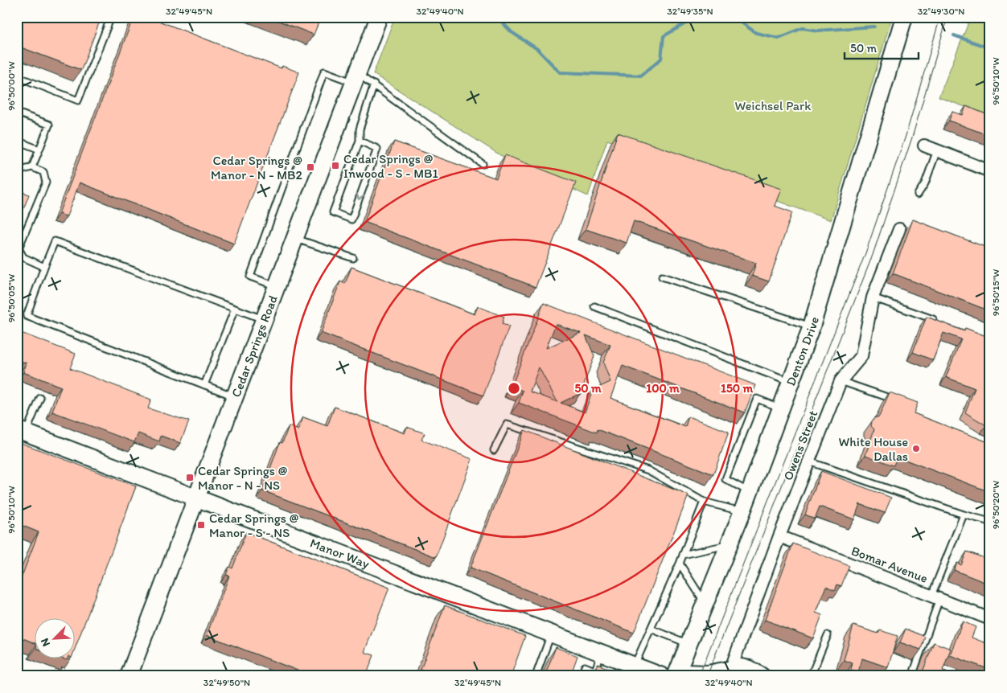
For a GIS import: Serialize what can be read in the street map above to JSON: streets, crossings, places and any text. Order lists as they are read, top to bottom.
{
  "streets": {
    "main road": ["Cedar Springs Road", "Denton Drive", "Manor Way"],
    "street": ["Owens Street", "Bomar Avenue"]
  },
  "crossings": [
    ["Cedar Springs Road", "Manor Way"],
    ["Owens Street", "Bomar Avenue"]
  ],
  "parks": ["Weichsel Park"],
  "places": {
    "transit": [
      "Cedar Springs @ Inwood - S - MB1",
      "Cedar Springs @ Manor - N - MB2",
      "Cedar Springs @ Manor - N - NS",
      "Cedar Springs @ Manor - S - NS"
    ],
    "other": ["White House Dallas"]
  },
  "scale_bar": "50 m",
  "north": "bottom left",
  "coordinates": [
    "32°49'45\"N",
    "32°49'40\"N",
    "32°49'35\"N",
    "32°49'30\"N",
    "96°50'10\"W",
    "96°50'00\"W",
    "96°50'15\"W",
    "96°50'05\"W",
    "96°50'20\"W",
    "32°49'50\"N"
  ],
  "rings": ["50 m", "100 m", "150 m"]
}
